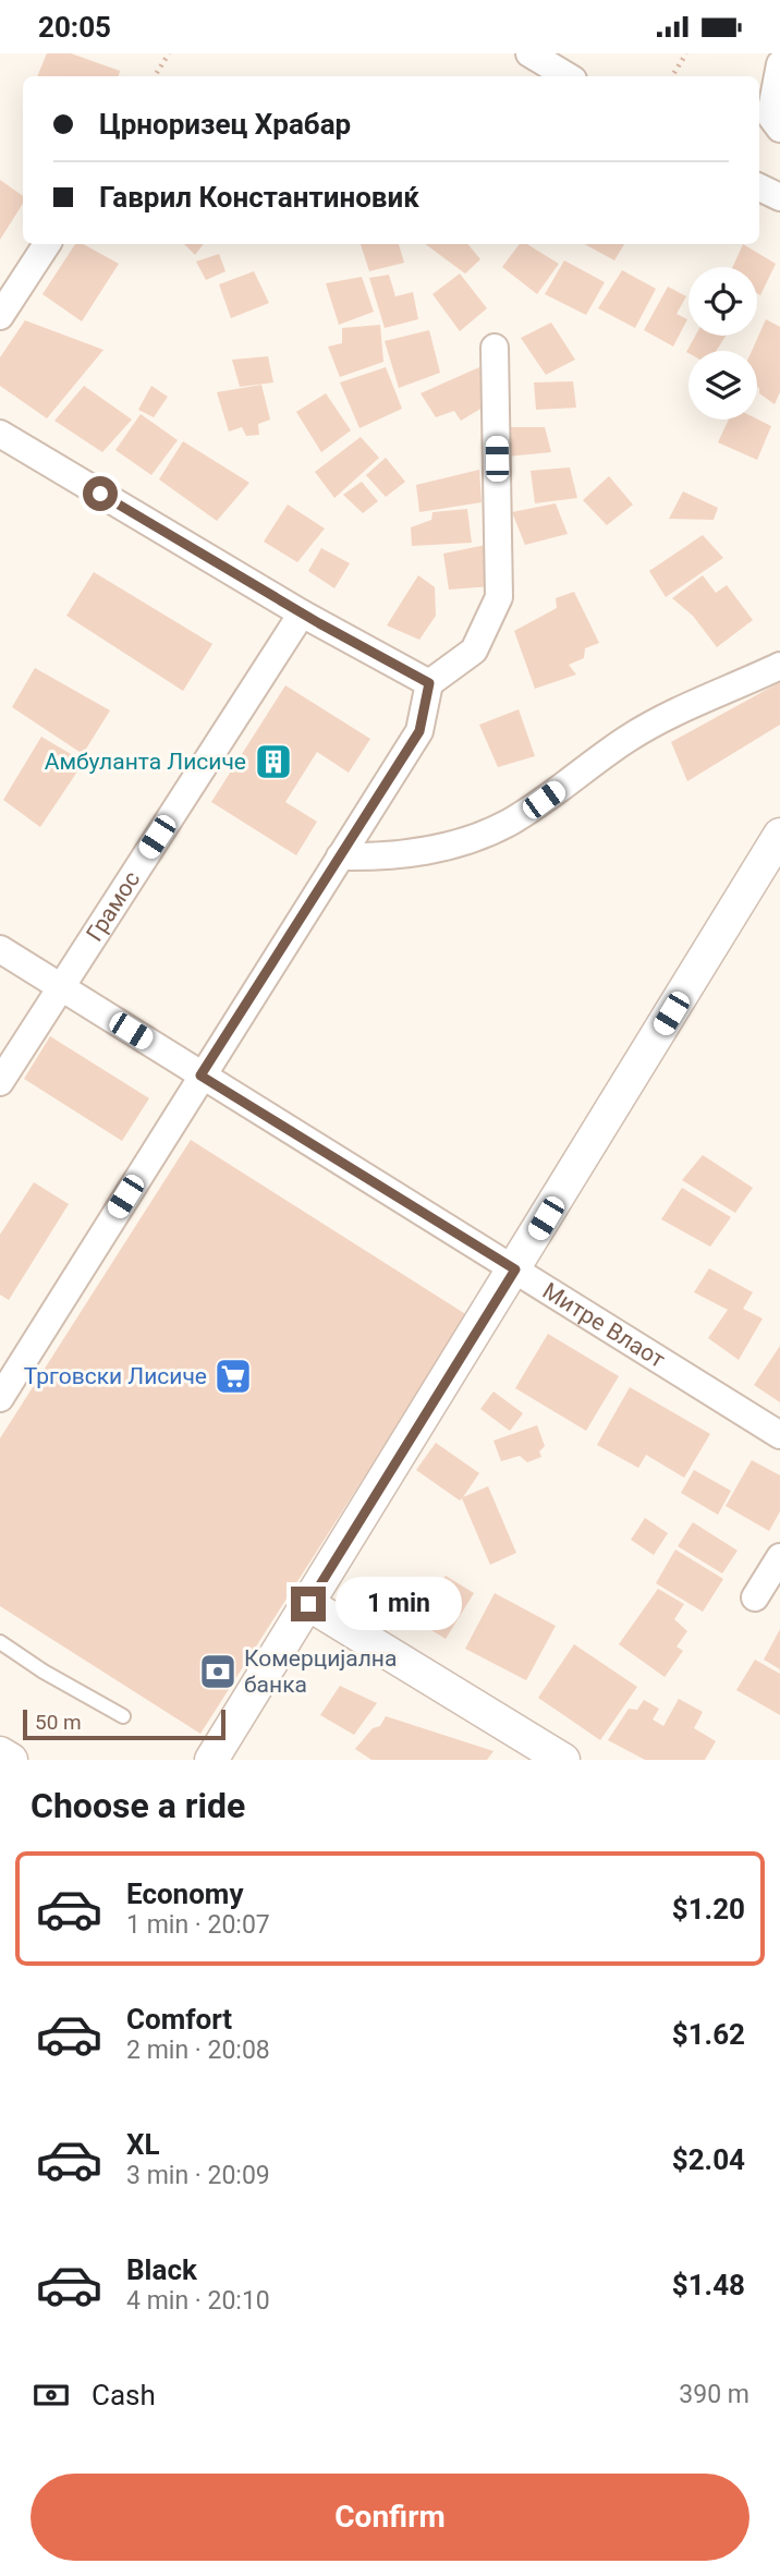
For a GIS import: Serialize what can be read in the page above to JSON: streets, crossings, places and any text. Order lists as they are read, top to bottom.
{
  "streets": {
    "street": ["Грамос", "Митре Влаот"]
  },
  "crossings": [
    ["Грамос", "Митре Влаот"]
  ],
  "places": {
    "building": ["Амбуланта Лисиче"],
    "supermarket": ["Трговски Лисиче"],
    "bank": ["Комерцијална банка"]
  },
  "scale_bar": "50 m",
  "page": {
    "status": "20:05",
    "banner": ["Црноризец Храбар", "Гаврил Константиновиќ"],
    "bubble": "1 min",
    "scale": "50 m",
    "heading": "Choose a ride",
    "list": [
      {
        "name": "Economy",
        "note": "1 min · 20:07",
        "value": "$1.20"
      },
      {
        "name": "Comfort",
        "note": "2 min · 20:08",
        "value": "$1.62"
      },
      {
        "name": "XL",
        "note": "3 min · 20:09",
        "value": "$2.04"
      },
      {
        "name": "Black",
        "note": "4 min · 20:10",
        "value": "$1.48"
      }
    ],
    "pay": ["Cash", "390 m"],
    "buttons": "Confirm"
  }
}
